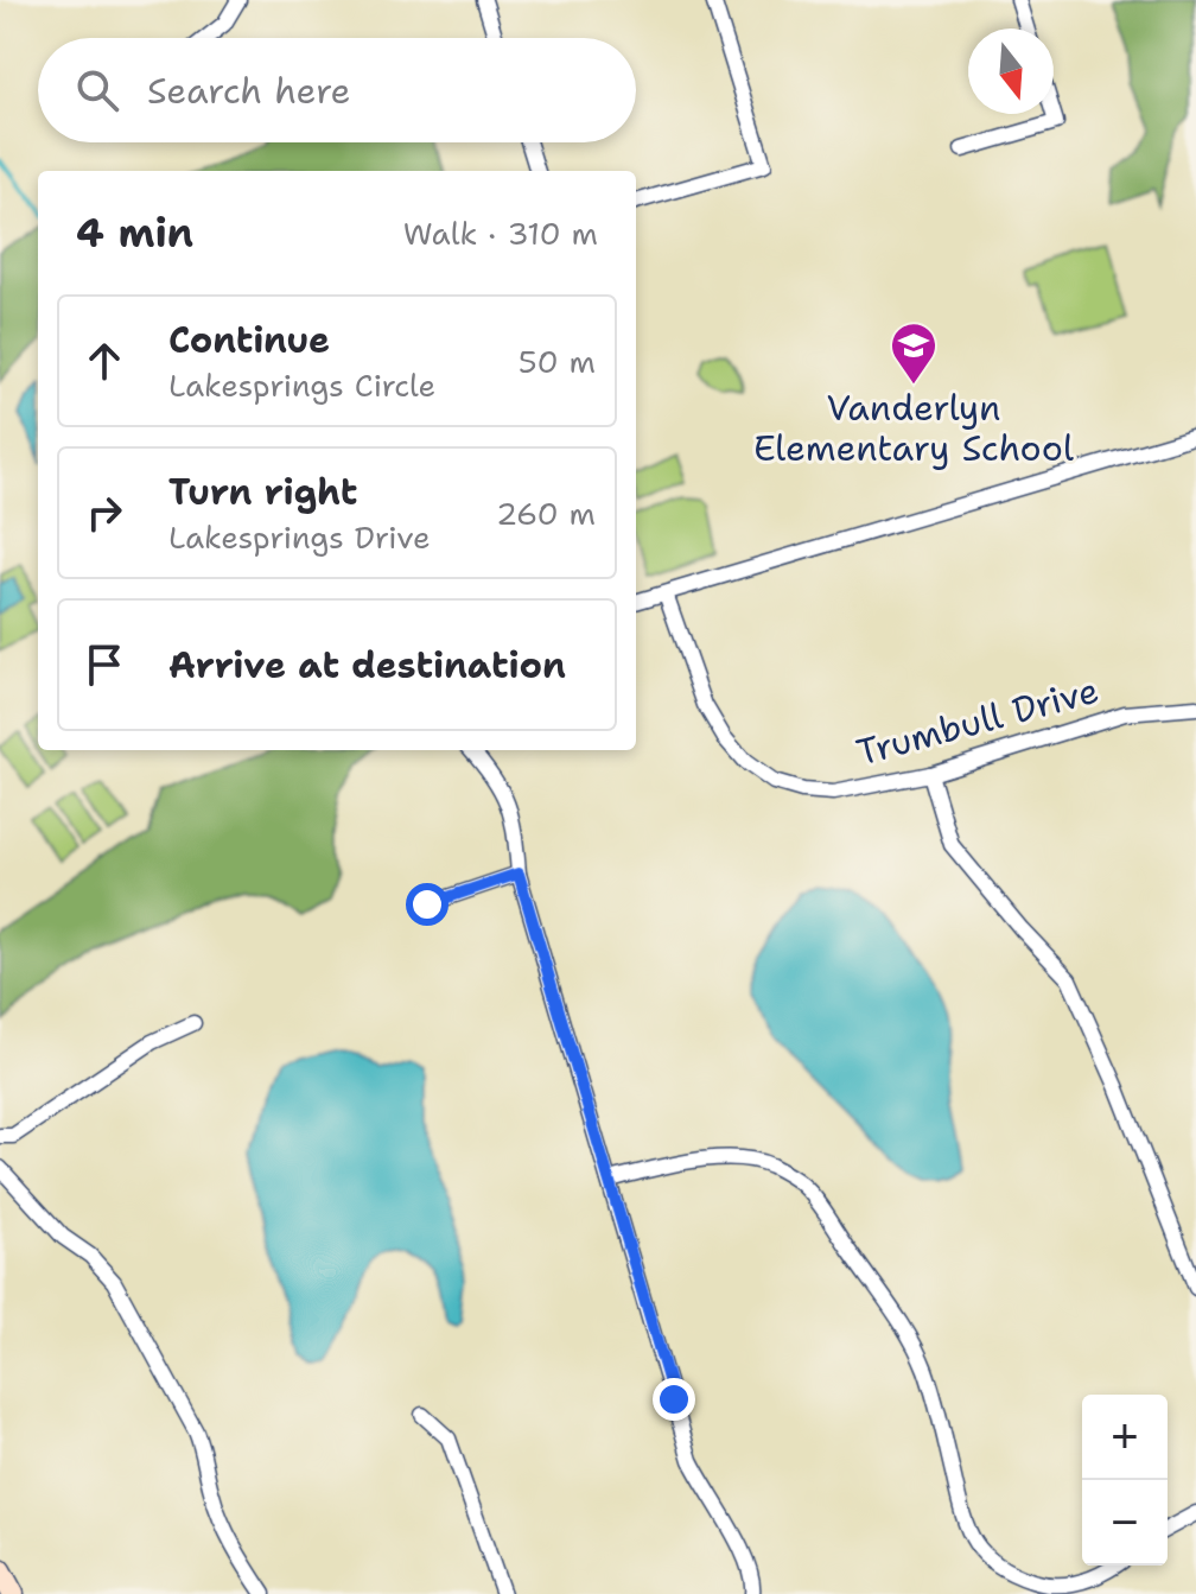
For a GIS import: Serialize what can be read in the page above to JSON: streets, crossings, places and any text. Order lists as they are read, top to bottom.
{
  "streets": {
    "street": ["Trumbull Drive"]
  },
  "places": {
    "school or university": ["Vanderlyn Elementary School"]
  },
  "north": "bottom",
  "page": {
    "search": "Search here",
    "heading": ["4 min", "Walk · 310 m"],
    "list": [
      ["Continue", "Lakesprings Circle", "50 m"],
      ["Turn right", "Lakesprings Drive", "260 m"],
      "Arrive at destination"
    ],
    "map_buttons": ["+", "−"]
  }
}
